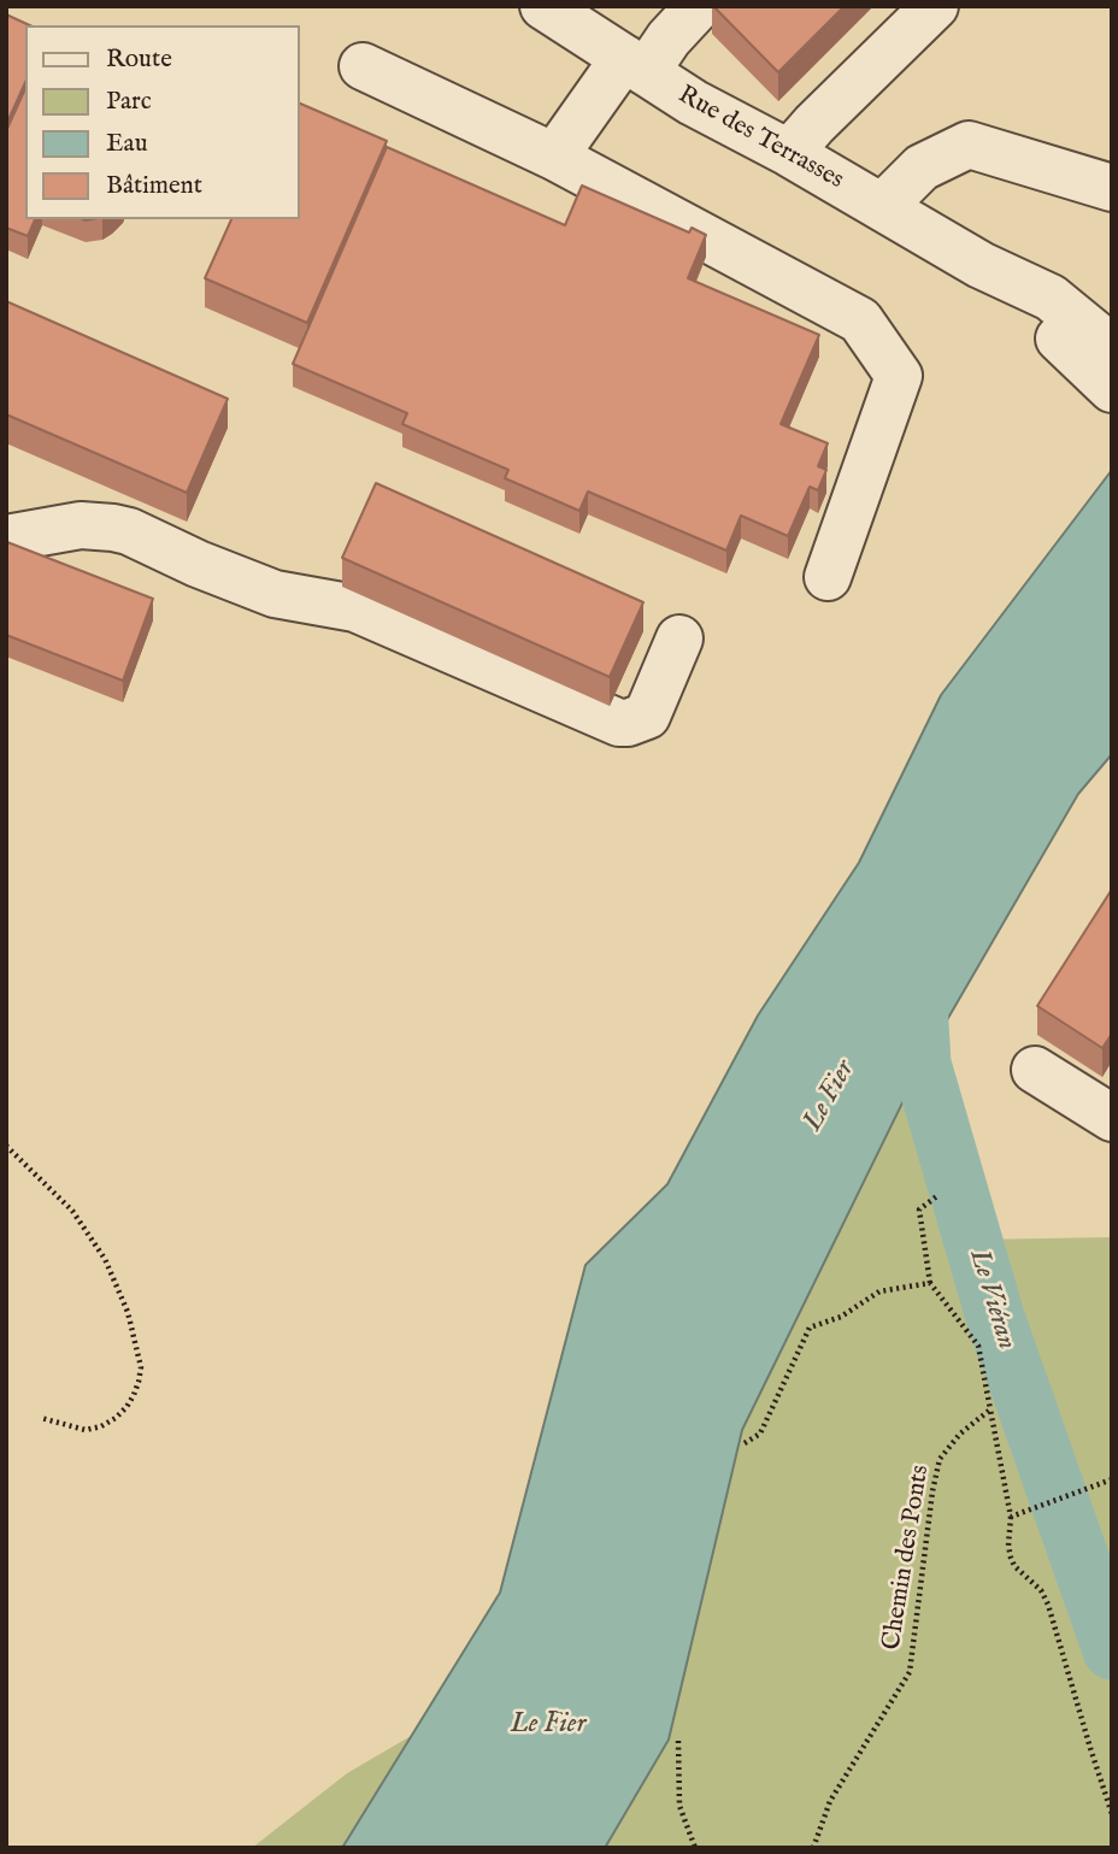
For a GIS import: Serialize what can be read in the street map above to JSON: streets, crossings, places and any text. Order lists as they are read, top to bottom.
{
  "streets": {
    "street": ["Rue des Terrasses"],
    "path": ["Chemin des Ponts"]
  },
  "water": ["Le Fier", "Le Viéran"],
  "legend": [
    "Route",
    "Parc",
    "Eau",
    "Bâtiment"
  ]
}
